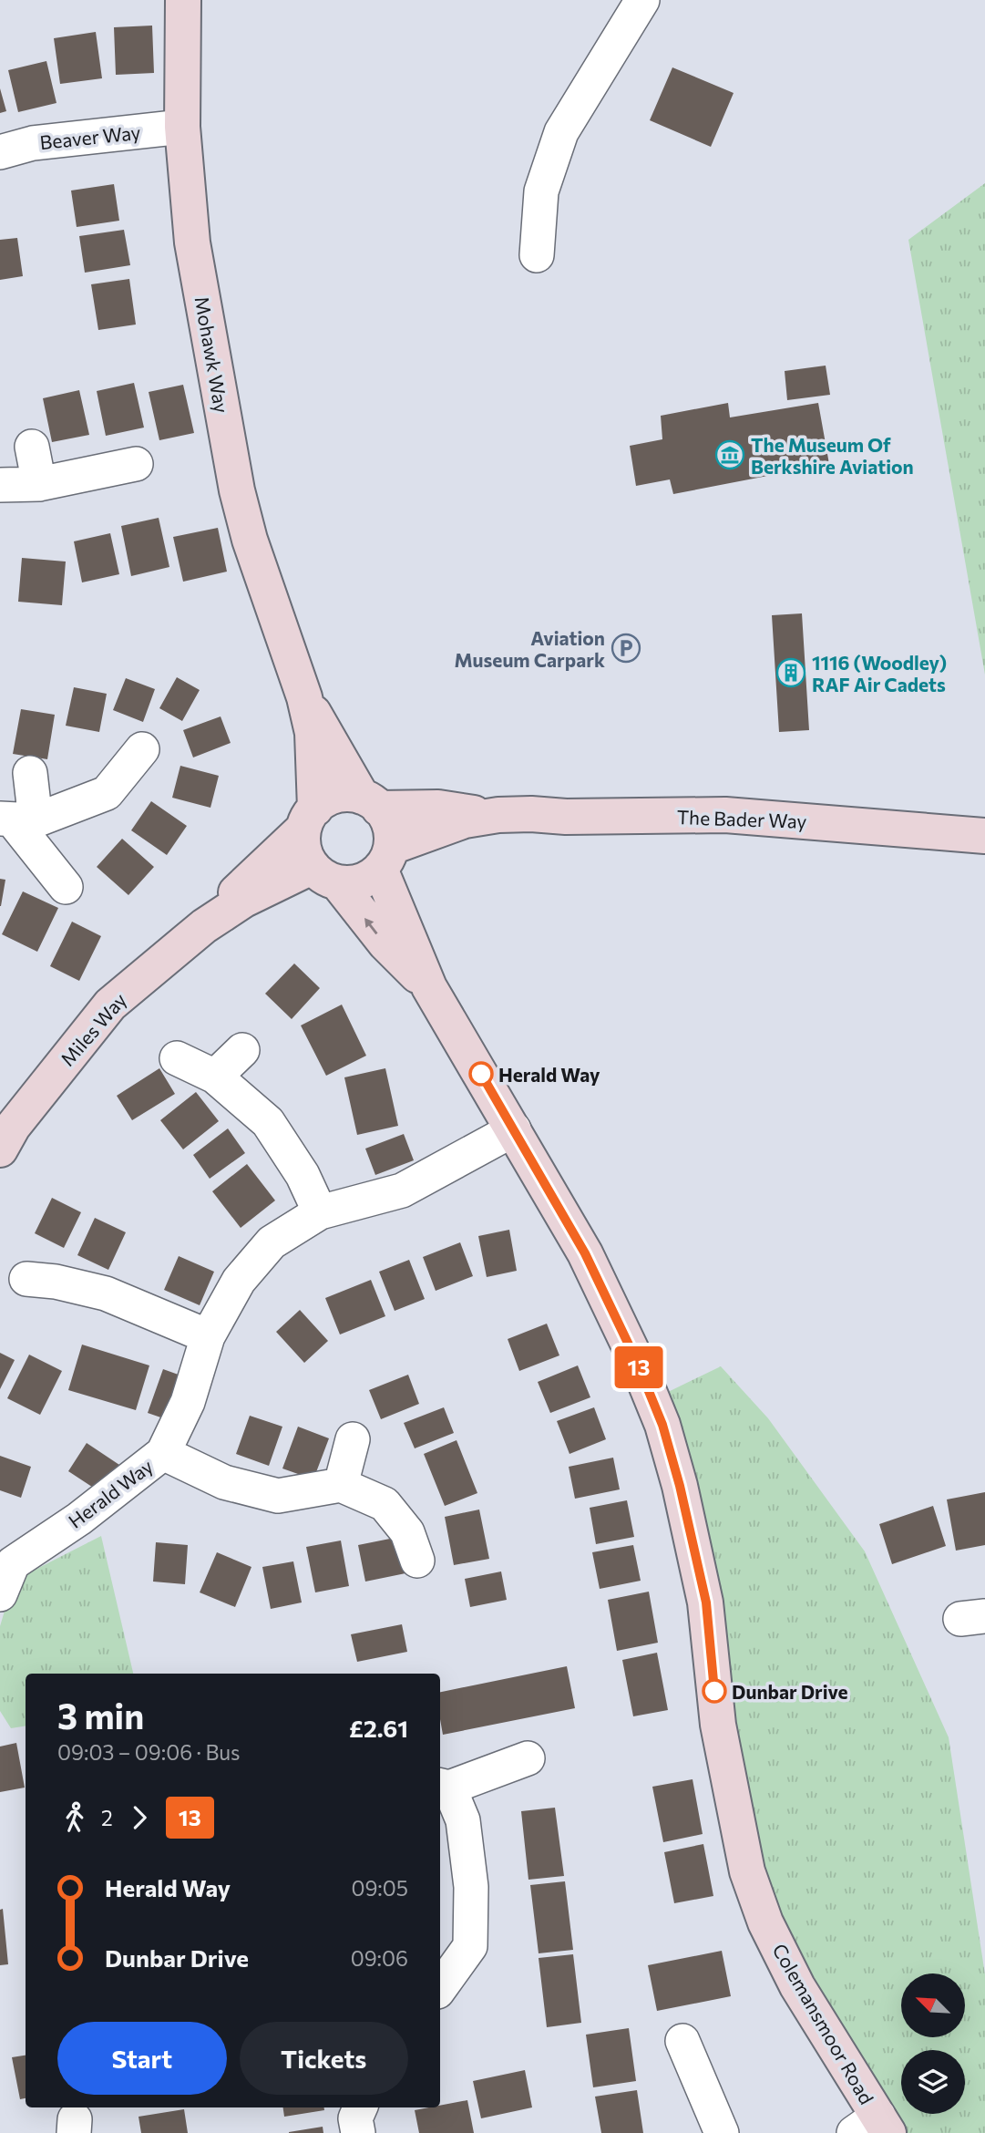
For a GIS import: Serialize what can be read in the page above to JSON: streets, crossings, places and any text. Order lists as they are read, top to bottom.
{
  "streets": {
    "street": [
      "Beaver Way",
      "Mohawk Way",
      "The Bader Way",
      "Miles Way",
      "Herald Way",
      "Colemansmoor Road"
    ]
  },
  "crossings": [
    ["Beaver Way", "Mohawk Way"],
    ["Mohawk Way", "The Bader Way"],
    ["Mohawk Way", "Miles Way"],
    ["Mohawk Way", "Colemansmoor Road"],
    ["The Bader Way", "Miles Way"],
    ["The Bader Way", "Colemansmoor Road"],
    ["Miles Way", "Colemansmoor Road"],
    ["Herald Way", "Colemansmoor Road"]
  ],
  "places": {
    "museum": ["The Museum Of Berkshire Aviation"],
    "parking": ["Aviation Museum Carpark"],
    "building": ["1116 (Woodley) RAF Air Cadets"],
    "other": ["Herald Way", "Dunbar Drive"]
  },
  "lines": ["bus line 13"],
  "north": "top left",
  "page": {
    "on_map": "13",
    "heading": ["3 min", "09:03 – 09:06 · Bus", "£2.61"],
    "legs": ["2", "13"],
    "list": [
      {
        "name": "Herald Way",
        "value": "09:05"
      },
      {
        "name": "Dunbar Drive",
        "value": "09:06"
      }
    ],
    "buttons": ["Start", "Tickets"]
  }
}
